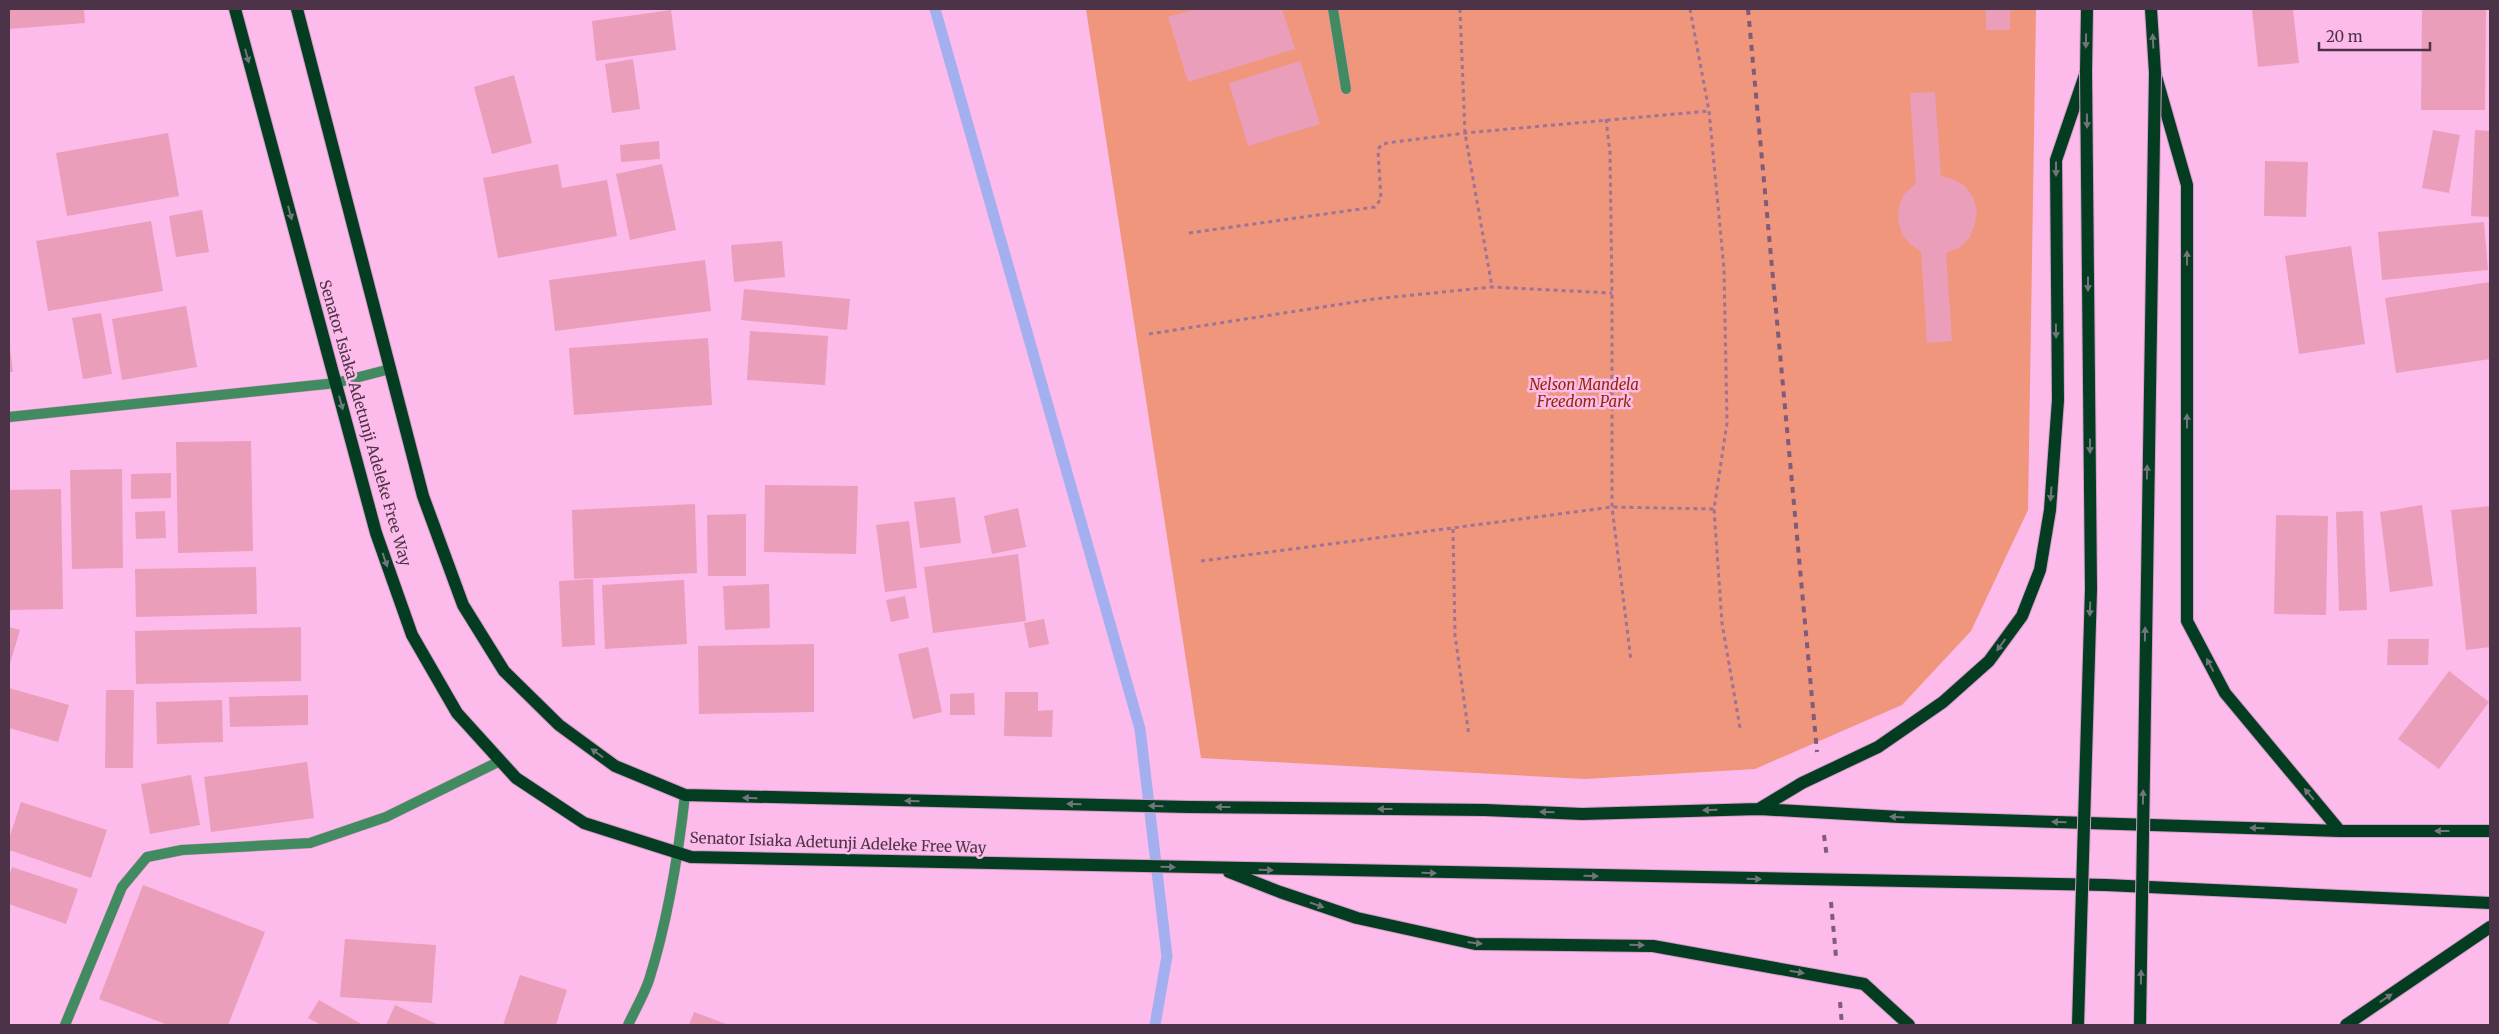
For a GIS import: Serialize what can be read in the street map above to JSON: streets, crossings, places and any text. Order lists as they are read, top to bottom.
{
  "streets": {
    "main road": ["Senator Isiaka Adetunji Adeleke Free Way"]
  },
  "parks": ["Nelson Mandela Freedom Park"],
  "scale_bar": "20 m"
}
